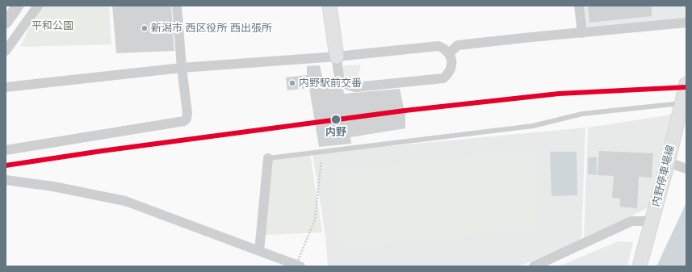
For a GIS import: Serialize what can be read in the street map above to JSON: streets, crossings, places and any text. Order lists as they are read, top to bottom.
{
  "streets": {
    "main road": ["内野停車場線"]
  },
  "parks": ["平和公園"],
  "places": ["新潟市 西区役所 西出張所", "内野駅前交番", "内野"]
}
